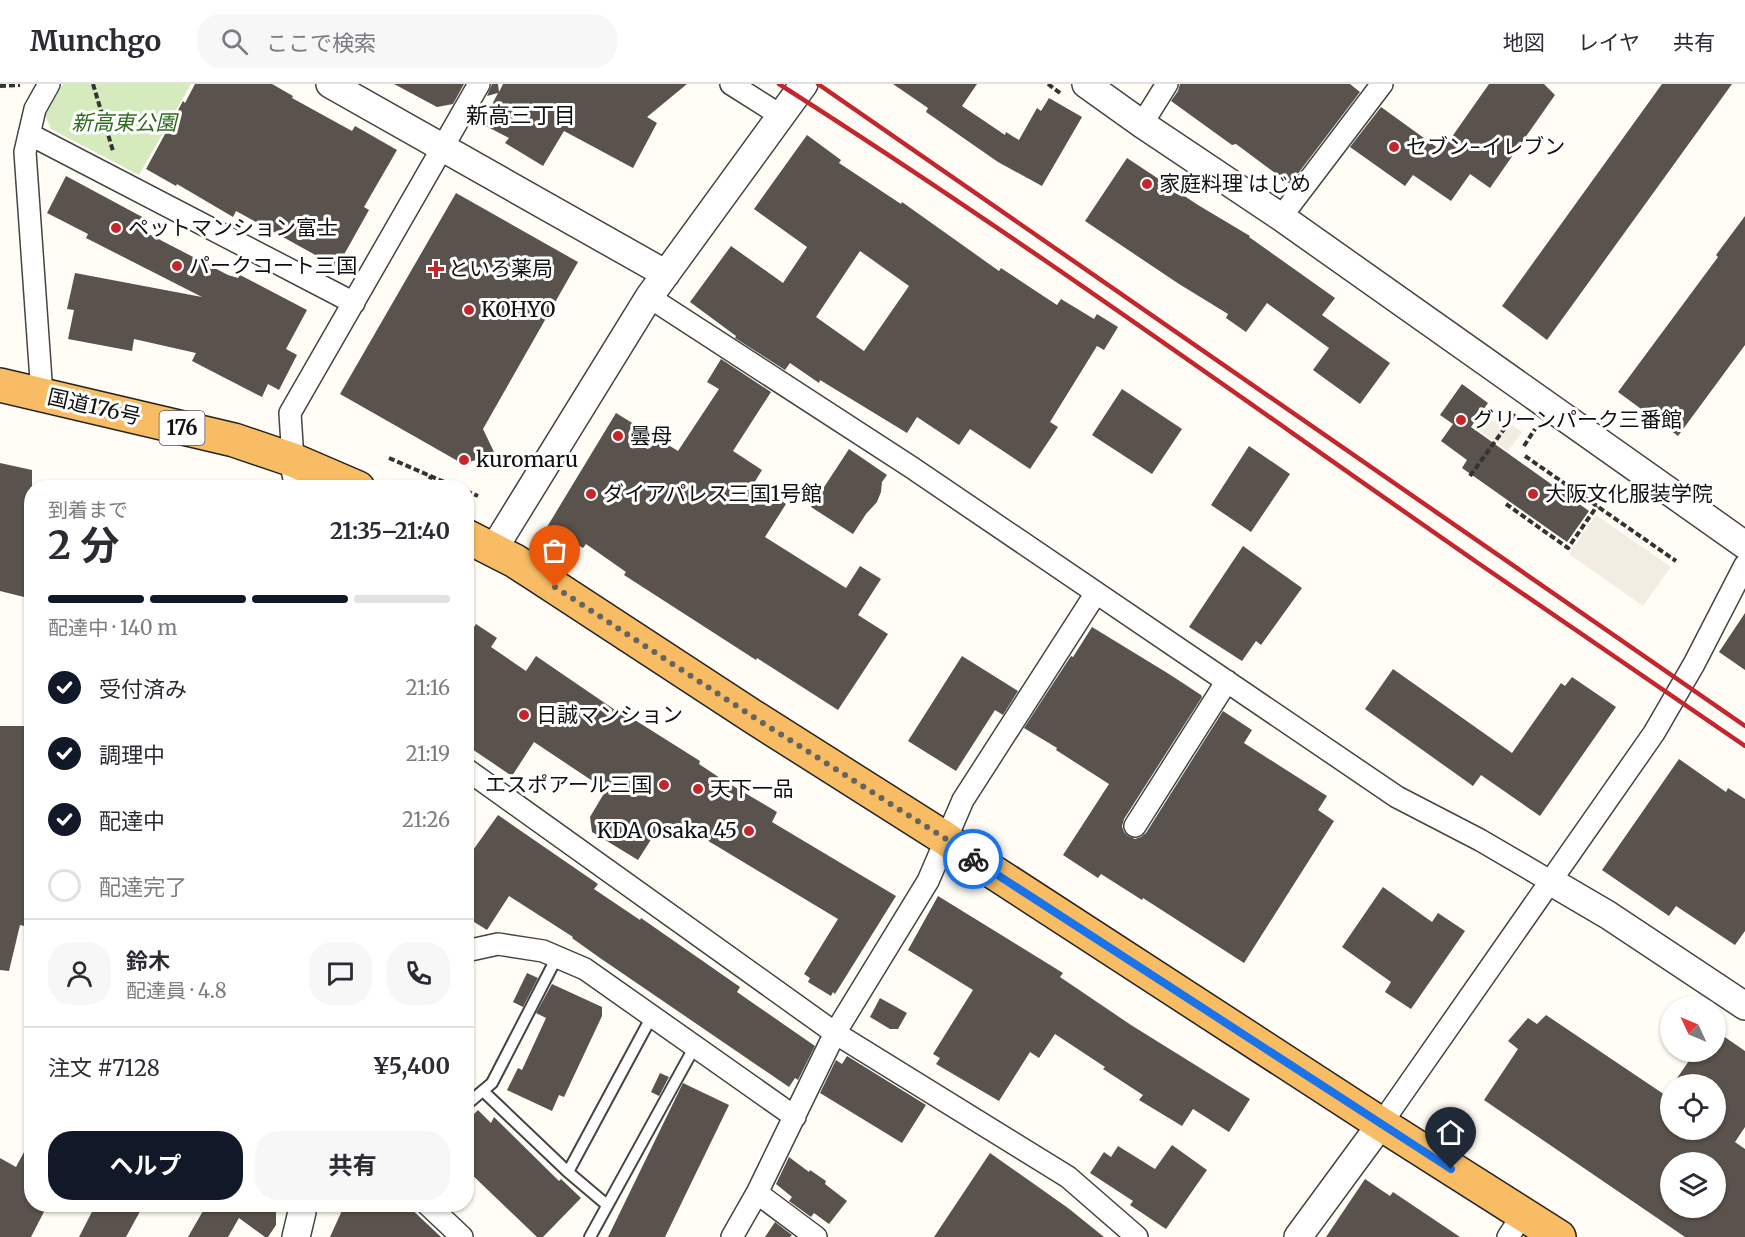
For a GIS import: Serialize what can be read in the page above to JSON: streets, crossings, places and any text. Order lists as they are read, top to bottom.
{
  "streets": {
    "highway": ["国道176号", "176"]
  },
  "districts": ["新高三丁目"],
  "parks": ["新高東公園"],
  "places": {
    "other": [
      "セブン-イレブン",
      "家庭料理 はじめ",
      "ペットマンション富士",
      "パークコート三国",
      "KOHYO",
      "グリーンパーク三番館",
      "曇母",
      "kuromaru",
      "ダイアパレス三国1号館",
      "大阪文化服装学院",
      "日誠マンション",
      "エスポアール三国",
      "天下一品",
      "KDA Osaka 45"
    ],
    "health": ["といろ薬局"]
  },
  "north": "top left",
  "page": {
    "header": "Munchgo",
    "search": "ここで検索",
    "nav": ["地図", "レイヤ", "共有"],
    "heading": ["2 分", "到着まで", "21:35–21:40"],
    "panel": [
      "鈴木",
      "配達員 · 4.8",
      "注文 #7128",
      "¥5,400"
    ],
    "bar": "配達中 · 140 m",
    "list": [
      ["受付済み", "21:16"],
      ["調理中", "21:19"],
      ["配達中", "21:26"],
      "配達完了"
    ],
    "buttons": ["ヘルプ", "共有"]
  }
}
